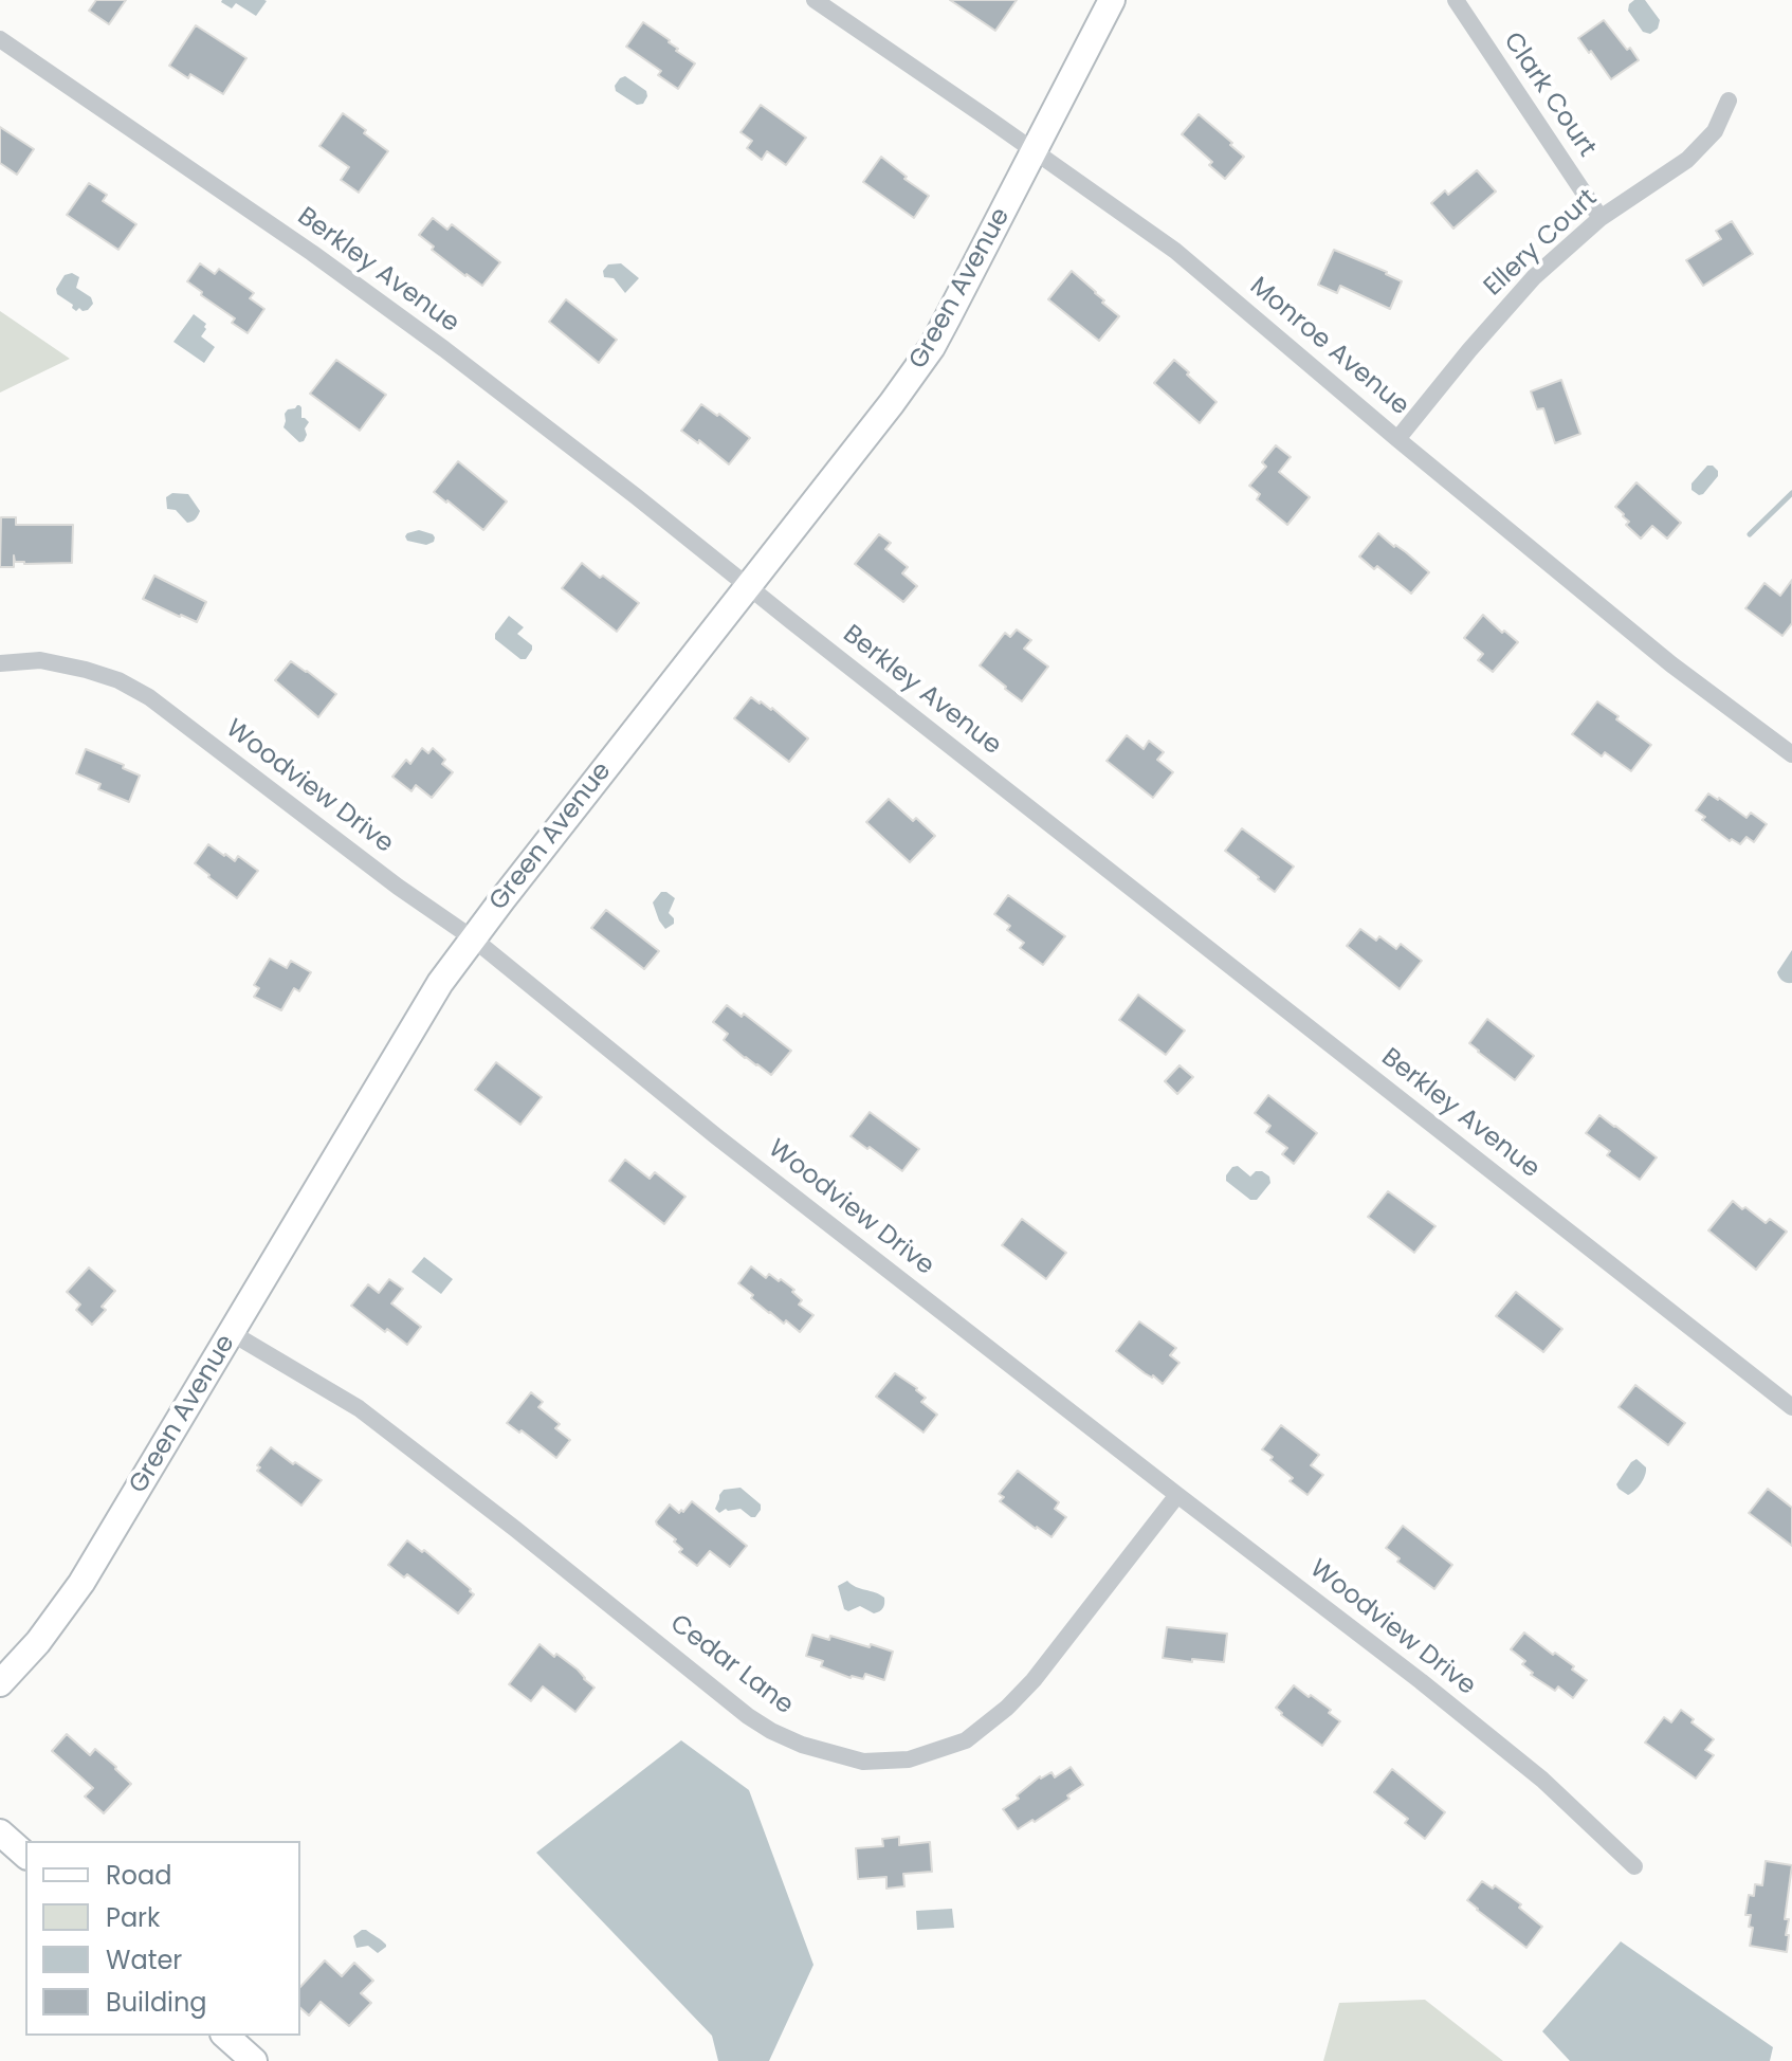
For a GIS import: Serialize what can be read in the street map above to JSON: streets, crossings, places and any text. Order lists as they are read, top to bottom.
{
  "streets": {
    "street": [
      "Clark Court",
      "Ellery Court",
      "Berkley Avenue",
      "Green Avenue",
      "Monroe Avenue",
      "Woodview Drive",
      "Cedar Lane"
    ]
  },
  "crossings": [
    ["Clark Court", "Ellery Court"],
    ["Ellery Court", "Monroe Avenue"],
    ["Berkley Avenue", "Green Avenue"],
    ["Green Avenue", "Monroe Avenue"],
    ["Green Avenue", "Woodview Drive"],
    ["Green Avenue", "Cedar Lane"],
    ["Woodview Drive", "Cedar Lane"]
  ],
  "legend": [
    "Road",
    "Park",
    "Water",
    "Building"
  ]
}
